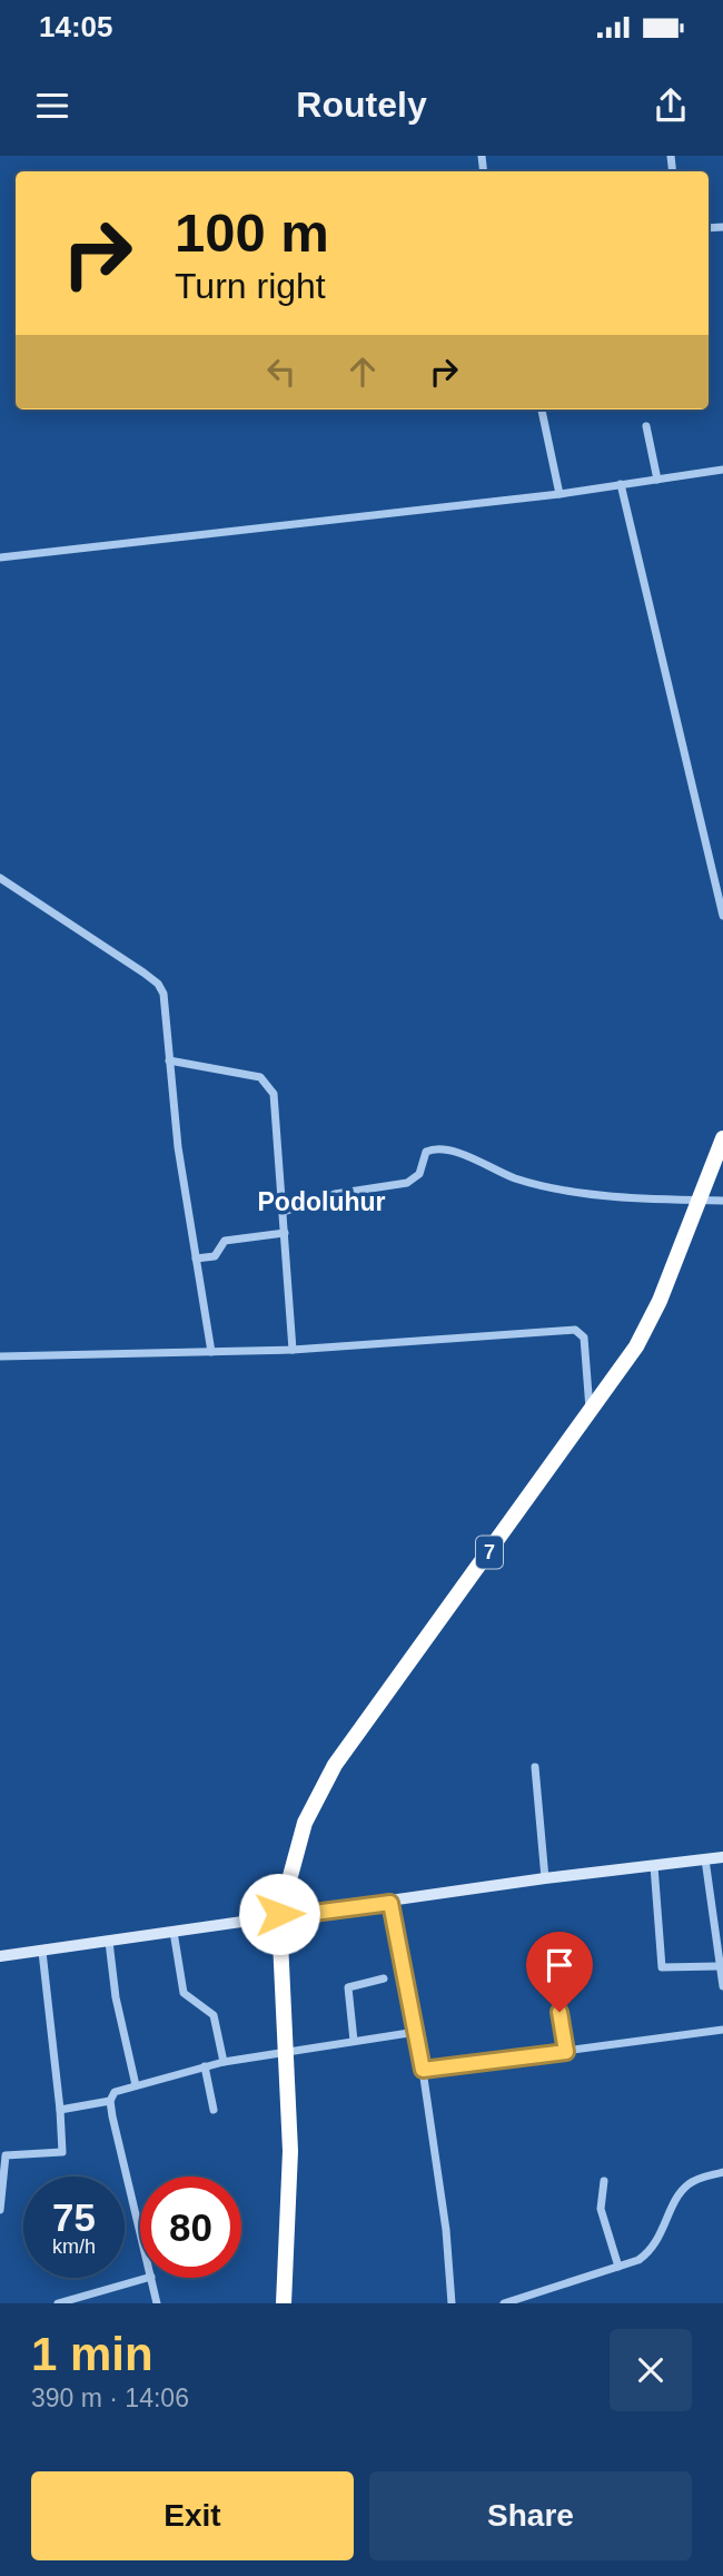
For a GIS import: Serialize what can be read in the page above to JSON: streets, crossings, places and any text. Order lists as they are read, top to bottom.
{
  "streets": {
    "highway": ["7"]
  },
  "districts": ["Podoluhur"],
  "page": {
    "status": "14:05",
    "header": "Routely",
    "turn": ["100 m", "Turn right"],
    "speed": "75 km/h",
    "limit": "80",
    "heading": ["1 min", "390 m · 14:06"],
    "buttons": ["Exit", "Share"]
  }
}
